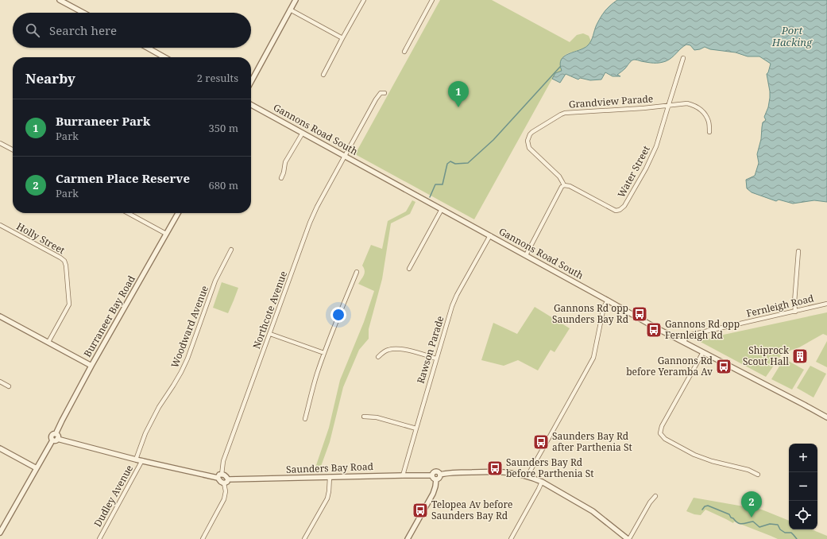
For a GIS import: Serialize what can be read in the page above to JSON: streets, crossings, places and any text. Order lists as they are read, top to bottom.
{
  "streets": {
    "street": [
      "Grandview Parade",
      "Gannons Road South",
      "Water Street",
      "Holly Street",
      "Fernleigh Road",
      "Northcote Avenue",
      "Burraneer Bay Road",
      "Woodward Avenue",
      "Rawson Parade",
      "Saunders Bay Road",
      "Dudley Avenue"
    ]
  },
  "crossings": [
    ["Grandview Parade", "Water Street"],
    ["Gannons Road South", "Fernleigh Road"],
    ["Gannons Road South", "Northcote Avenue"],
    ["Gannons Road South", "Rawson Parade"],
    ["Northcote Avenue", "Saunders Bay Road"],
    ["Rawson Parade", "Saunders Bay Road"]
  ],
  "water": ["Port Hacking"],
  "places": {
    "bus stop": [
      "Gannons Rd opp Saunders Bay Rd",
      "Gannons Rd opp Fernleigh Rd",
      "Gannons Rd before Yeramba Av",
      "Saunders Bay Rd after Parthenia St",
      "Saunders Bay Rd before Parthenia St",
      "Telopea Av before Saunders Bay Rd"
    ],
    "building": ["Shiprock Scout Hall"]
  },
  "page": {
    "search": "Search here",
    "heading": ["Nearby", "2 results"],
    "pins": ["1", "2"],
    "list": [
      {
        "mark": "1",
        "name": "Burraneer Park",
        "note": "Park",
        "value": "350 m"
      },
      {
        "mark": "2",
        "name": "Carmen Place Reserve",
        "note": "Park",
        "value": "680 m"
      }
    ],
    "map_buttons": ["+", "−"]
  }
}
